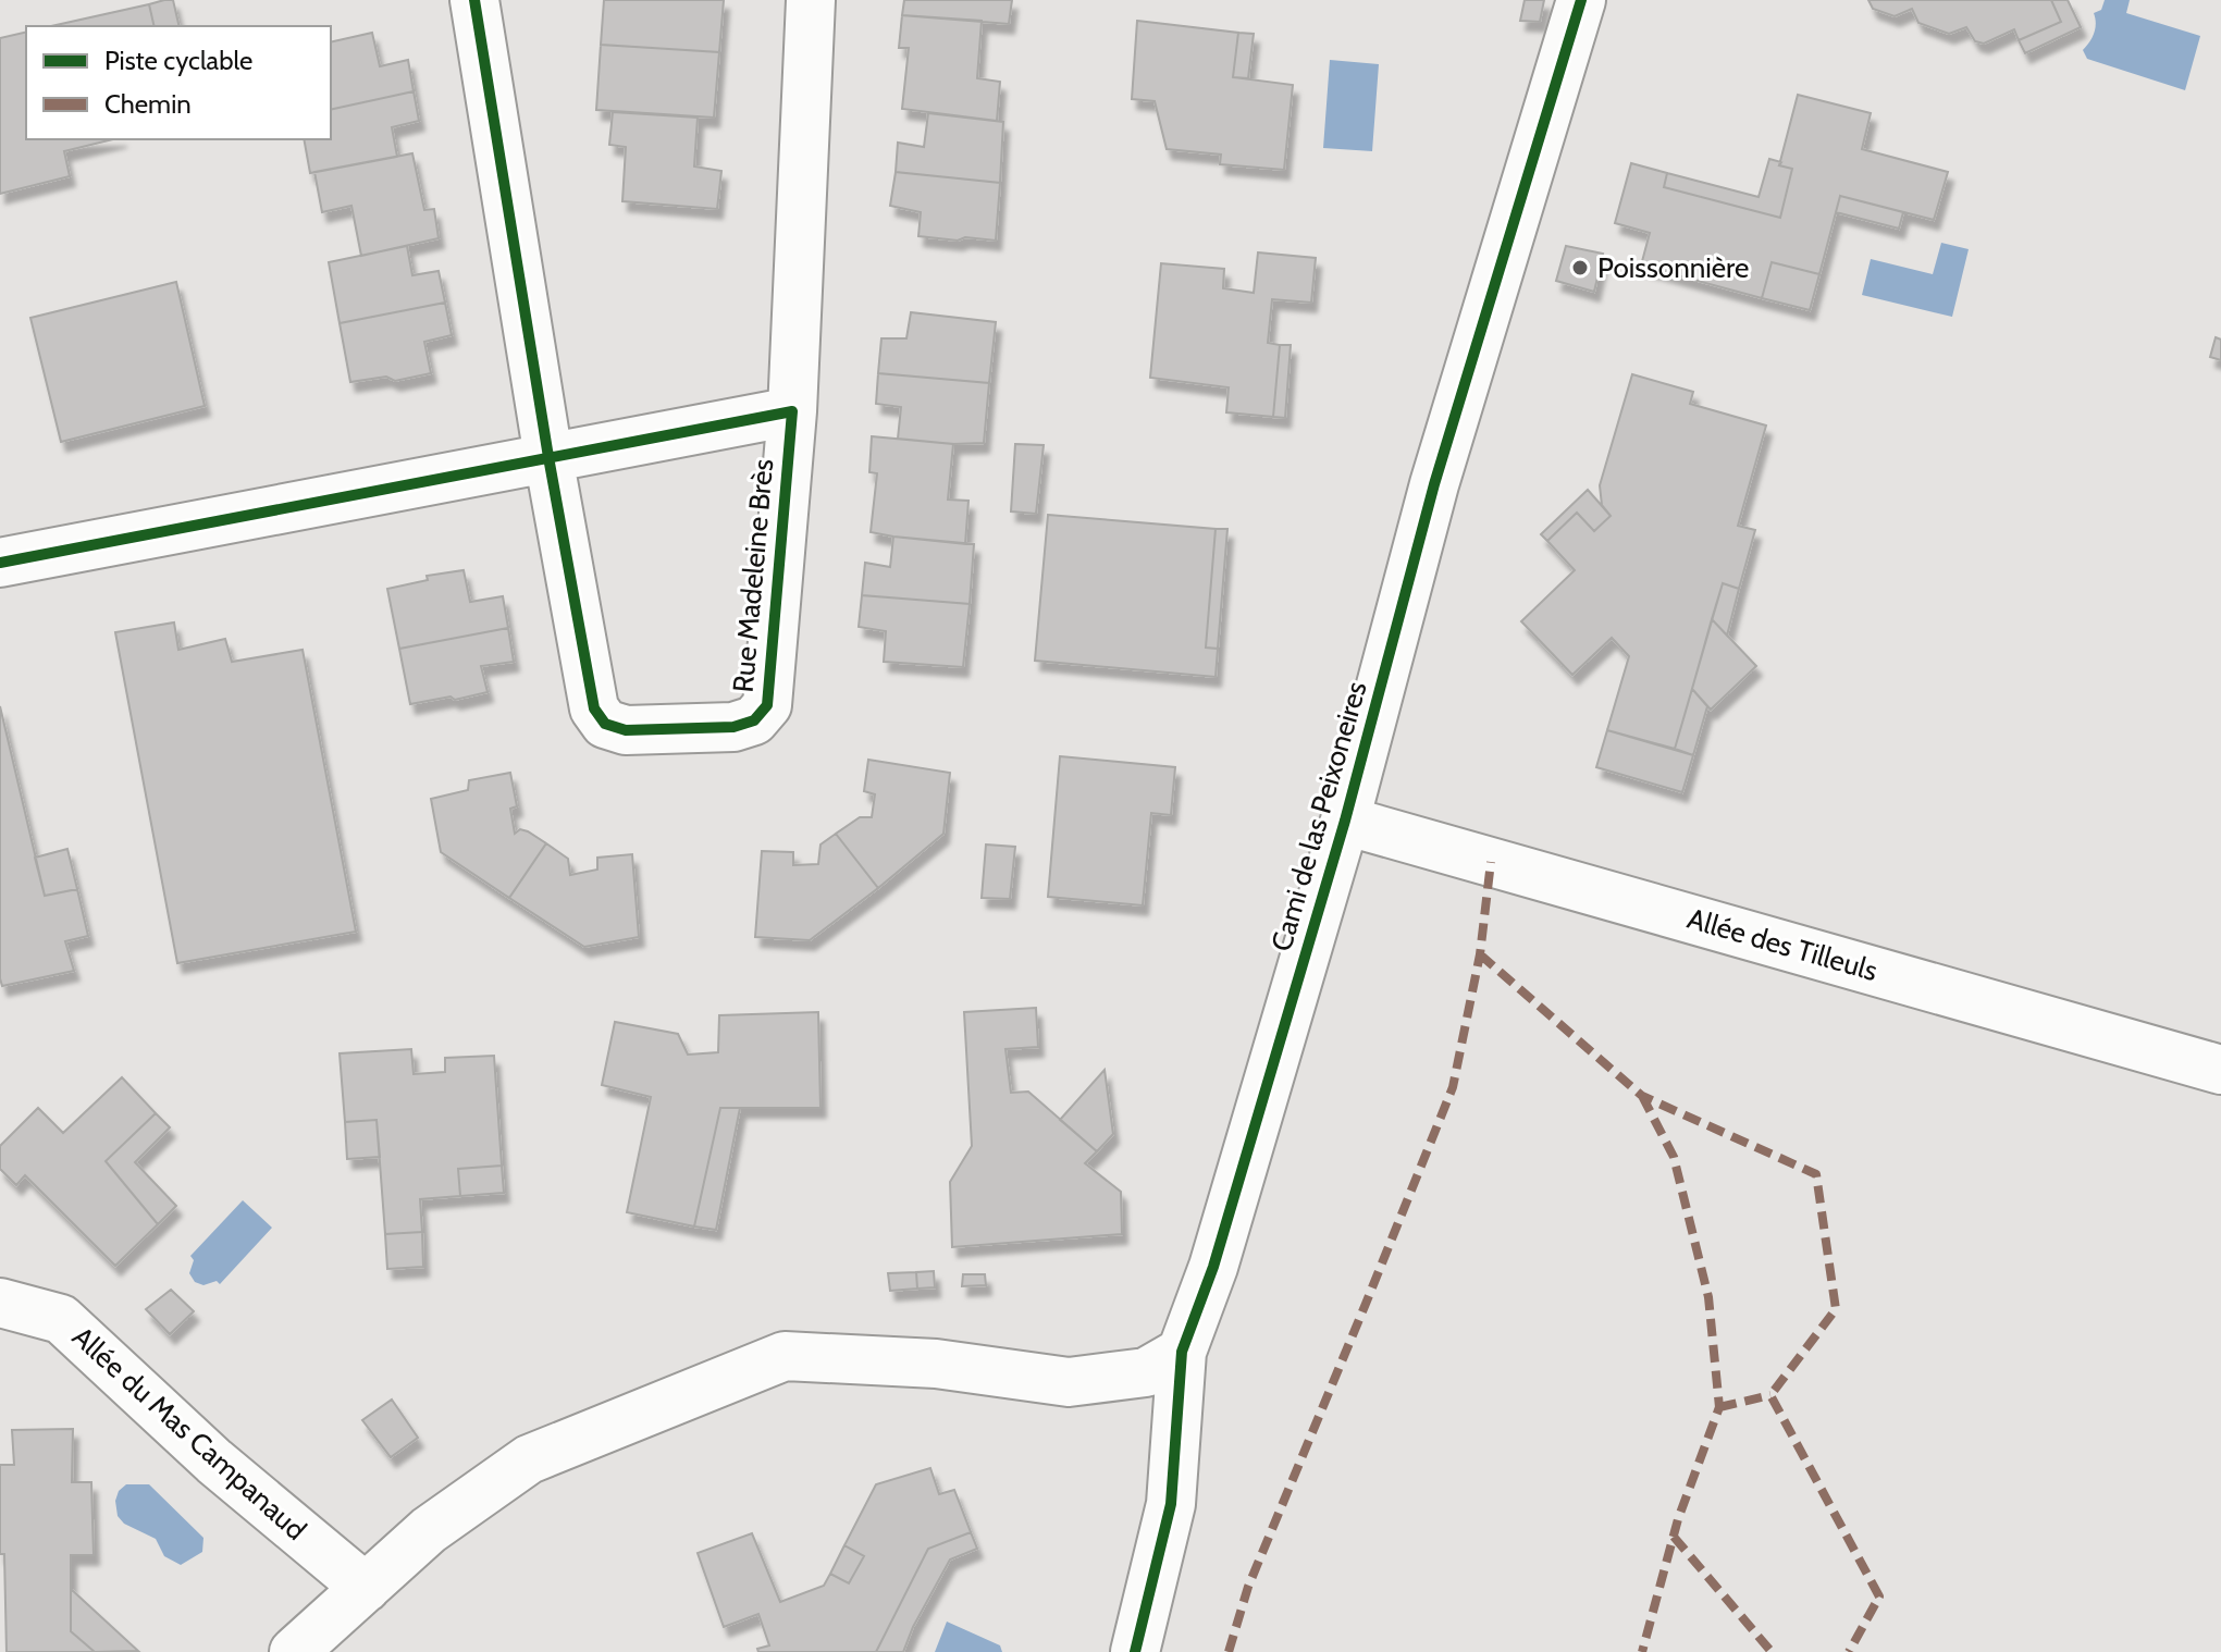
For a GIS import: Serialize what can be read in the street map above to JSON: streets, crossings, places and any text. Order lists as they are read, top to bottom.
{
  "streets": {
    "street": [
      "Rue Madeleine Brès",
      "Cami de las Peixoneires",
      "Allée des Tilleuls",
      "Allée du Mas Campanaud"
    ]
  },
  "crossings": [
    ["Cami de las Peixoneires", "Allée des Tilleuls"]
  ],
  "places": ["Poissonnière"],
  "legend": ["Piste cyclable", "Chemin"]
}
